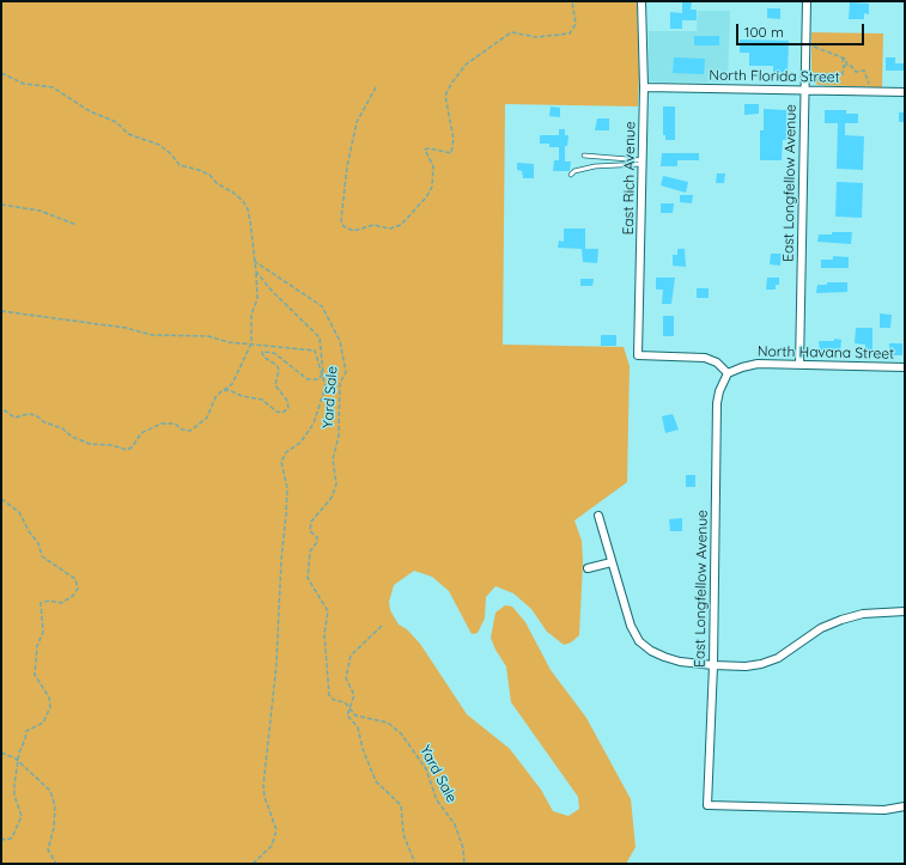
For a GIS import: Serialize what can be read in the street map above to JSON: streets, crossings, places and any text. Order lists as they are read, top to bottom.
{
  "streets": {
    "street": [
      "North Florida Street",
      "East Rich Avenue",
      "East Longfellow Avenue",
      "North Havana Street"
    ],
    "path": ["Yard Sale"]
  },
  "crossings": [
    ["North Florida Street", "East Rich Avenue"],
    ["North Florida Street", "East Longfellow Avenue"],
    ["East Rich Avenue", "East Longfellow Avenue"],
    ["East Rich Avenue", "North Havana Street"],
    ["East Longfellow Avenue", "North Havana Street"]
  ],
  "scale_bar": "100 m"
}
